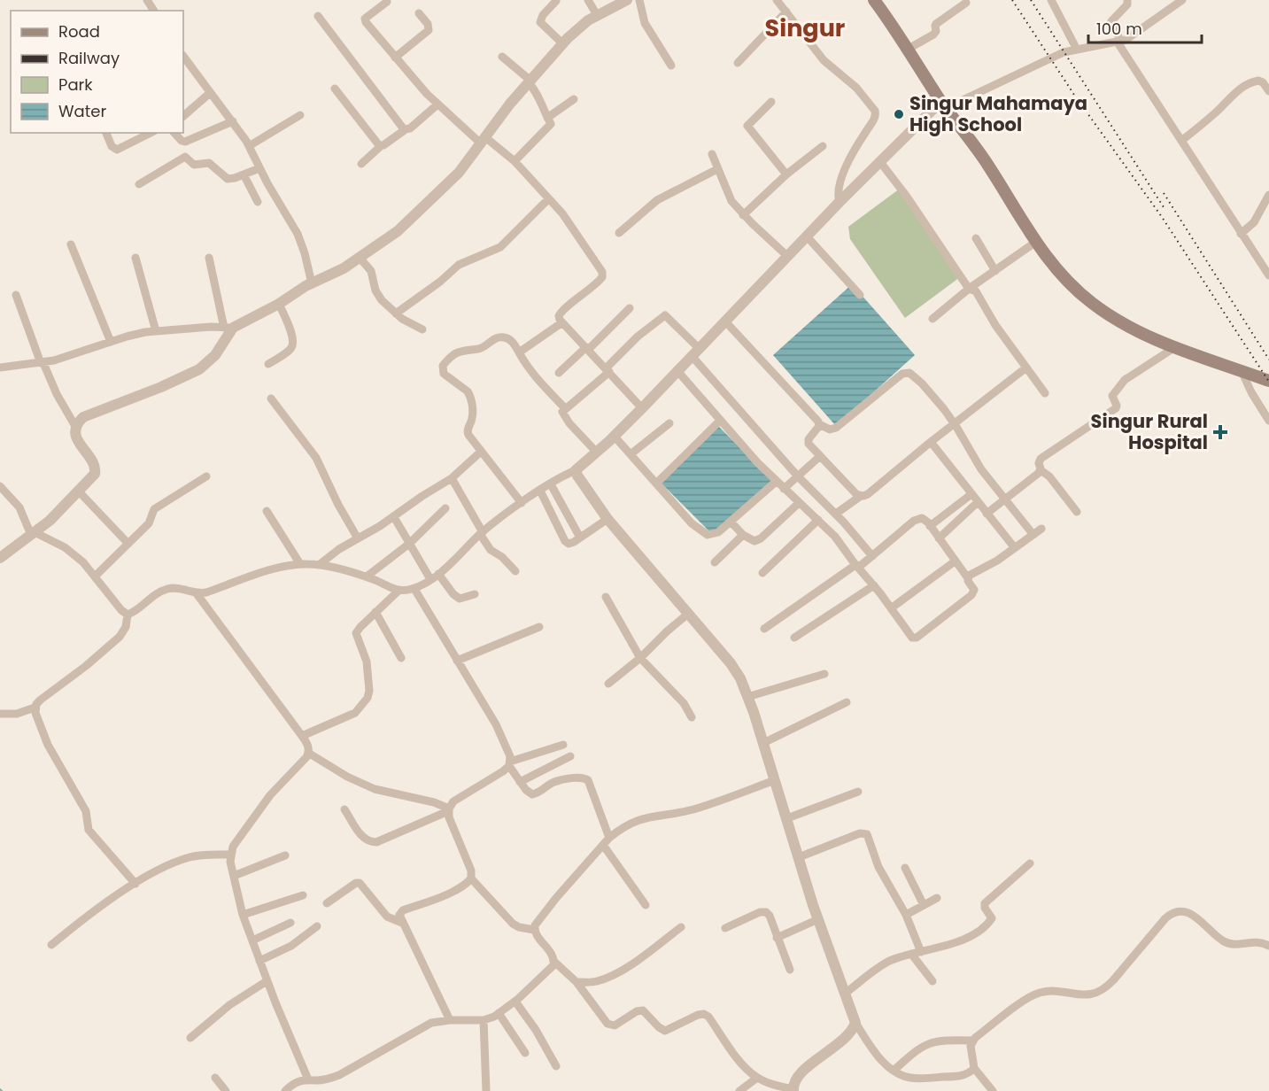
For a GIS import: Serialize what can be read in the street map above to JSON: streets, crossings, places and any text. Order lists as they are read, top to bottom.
{
  "districts": ["Singur"],
  "places": {
    "other": ["Singur Mahamaya High School"],
    "health": ["Singur Rural Hospital"]
  },
  "legend": [
    "Road",
    "Railway",
    "Park",
    "Water"
  ],
  "scale_bar": "100 m"
}
